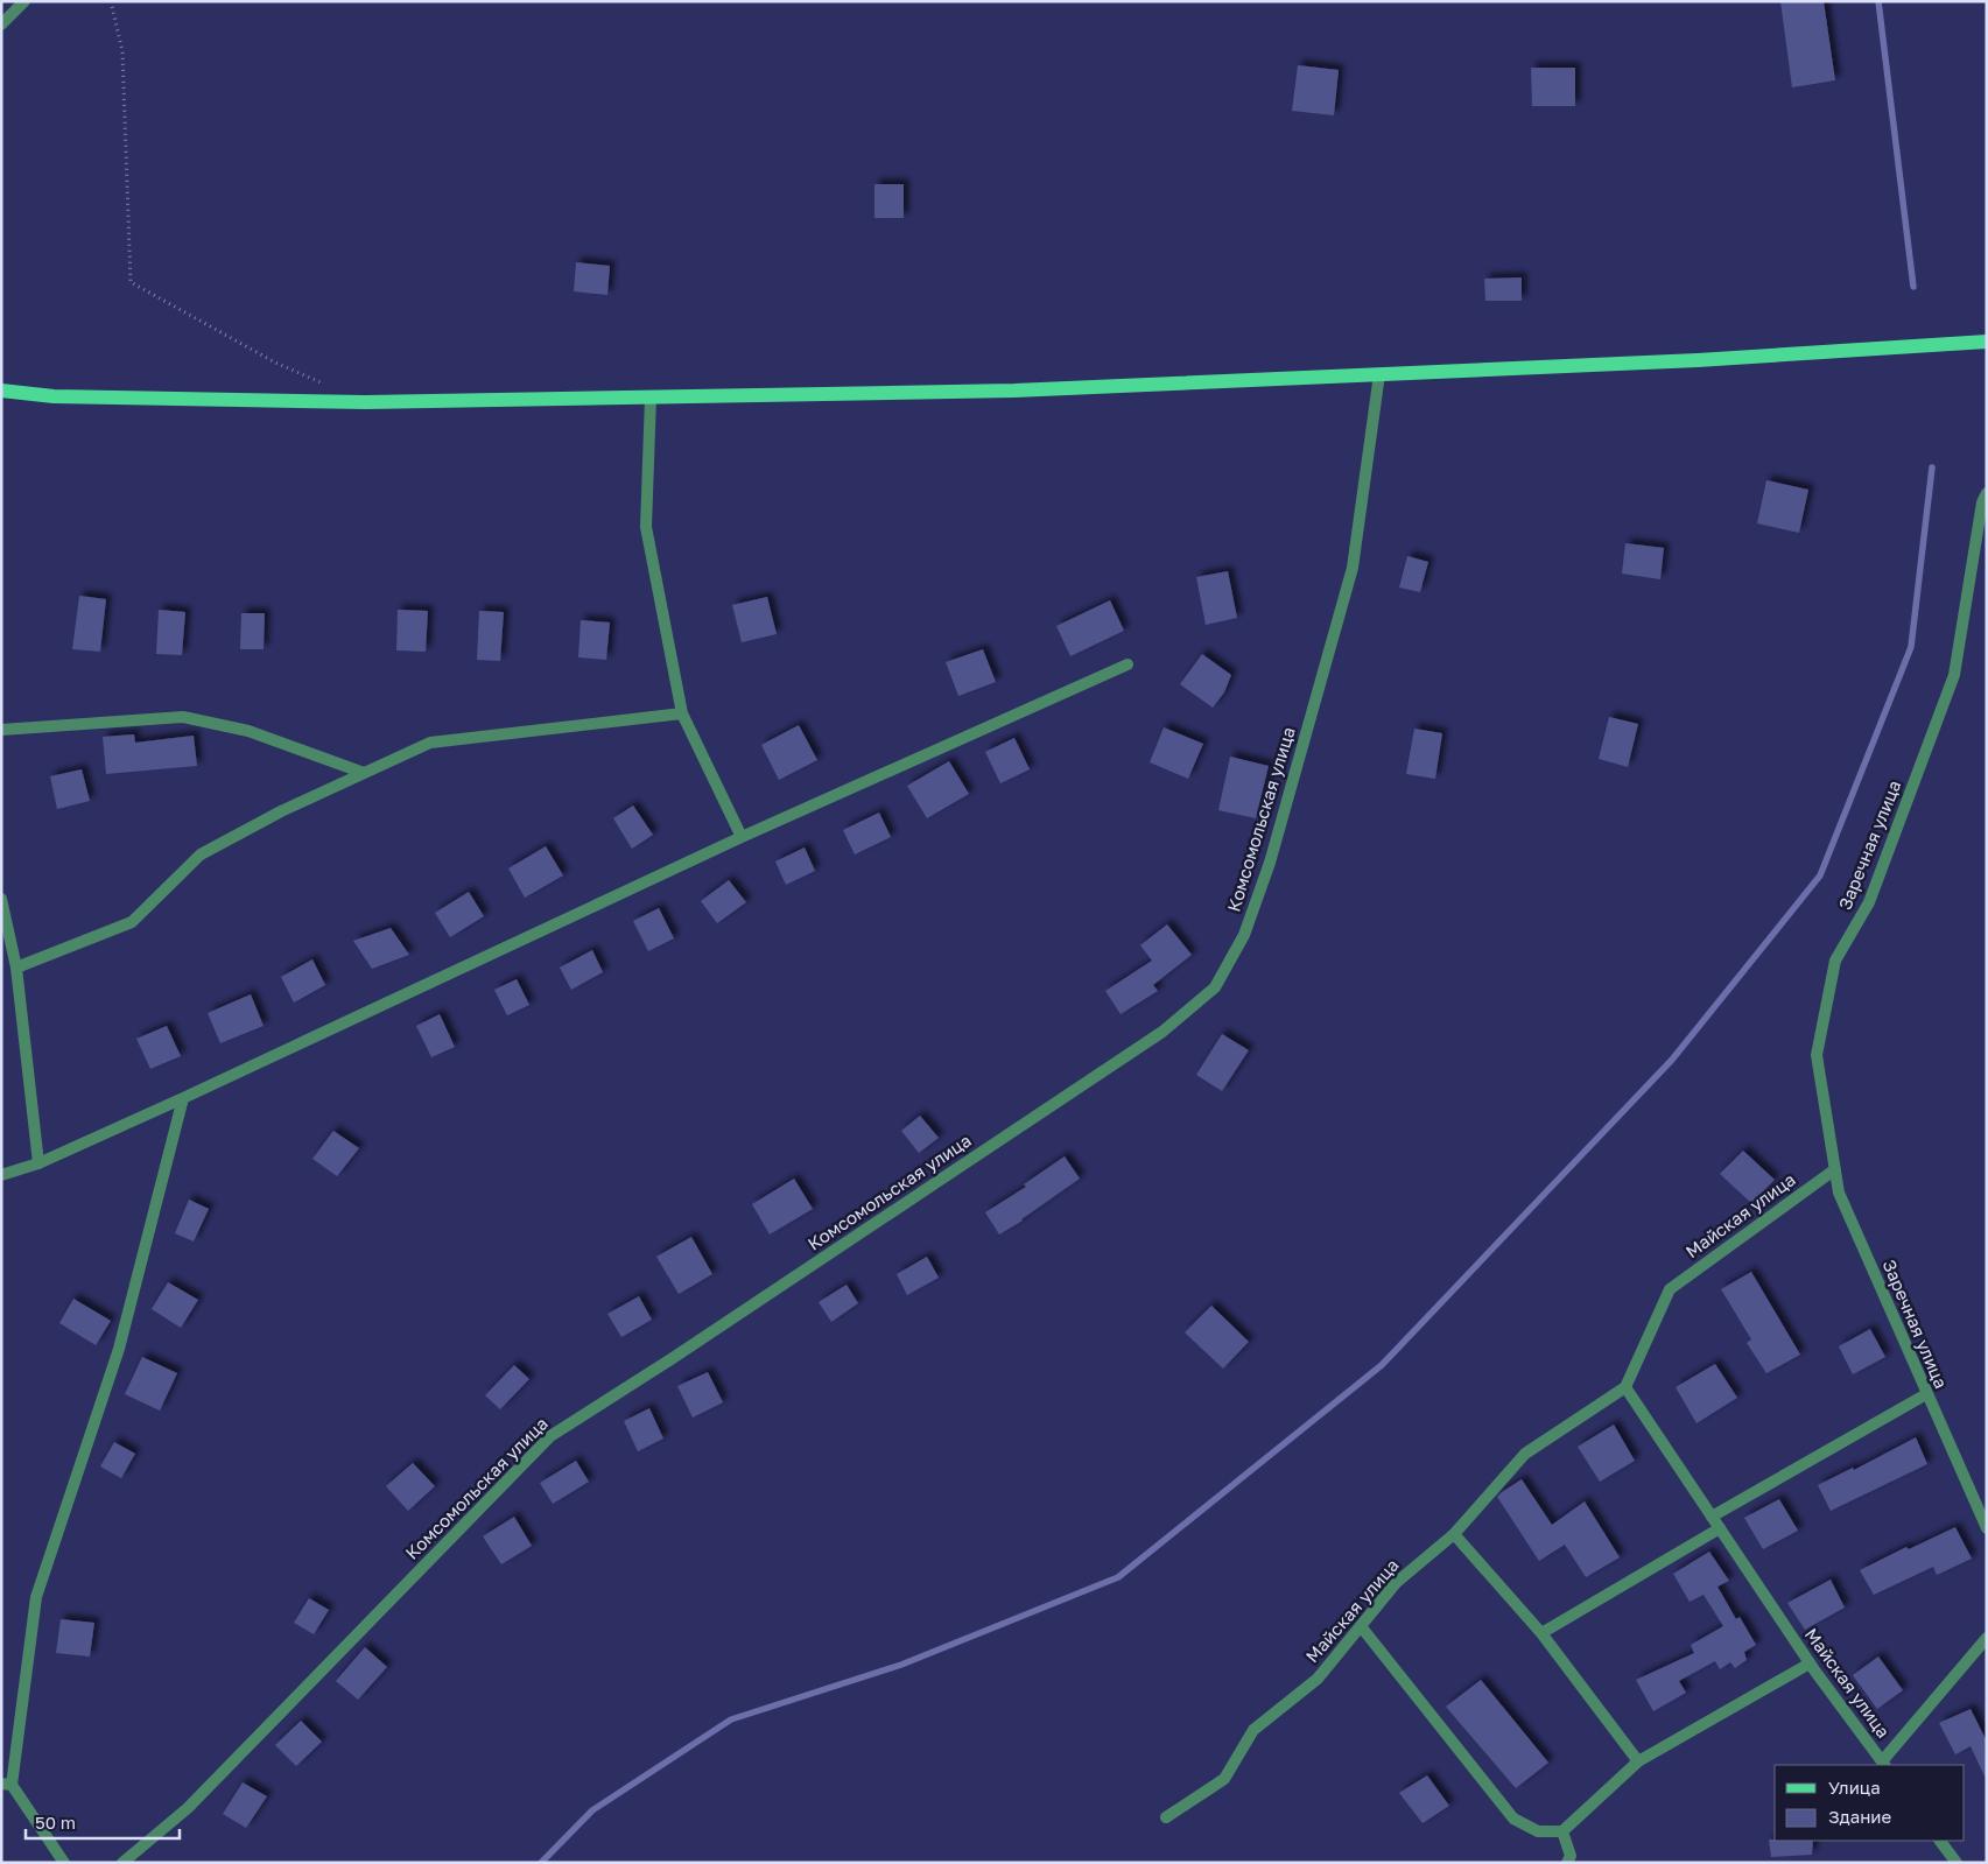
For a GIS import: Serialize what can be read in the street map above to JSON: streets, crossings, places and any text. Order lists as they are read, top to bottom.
{
  "streets": {
    "street": ["Комсомольская улица", "Заречная улица", "Майская улица"]
  },
  "crossings": [
    ["Заречная улица", "Майская улица"]
  ],
  "legend": ["Улица", "Здание"],
  "scale_bar": "50 m"
}
